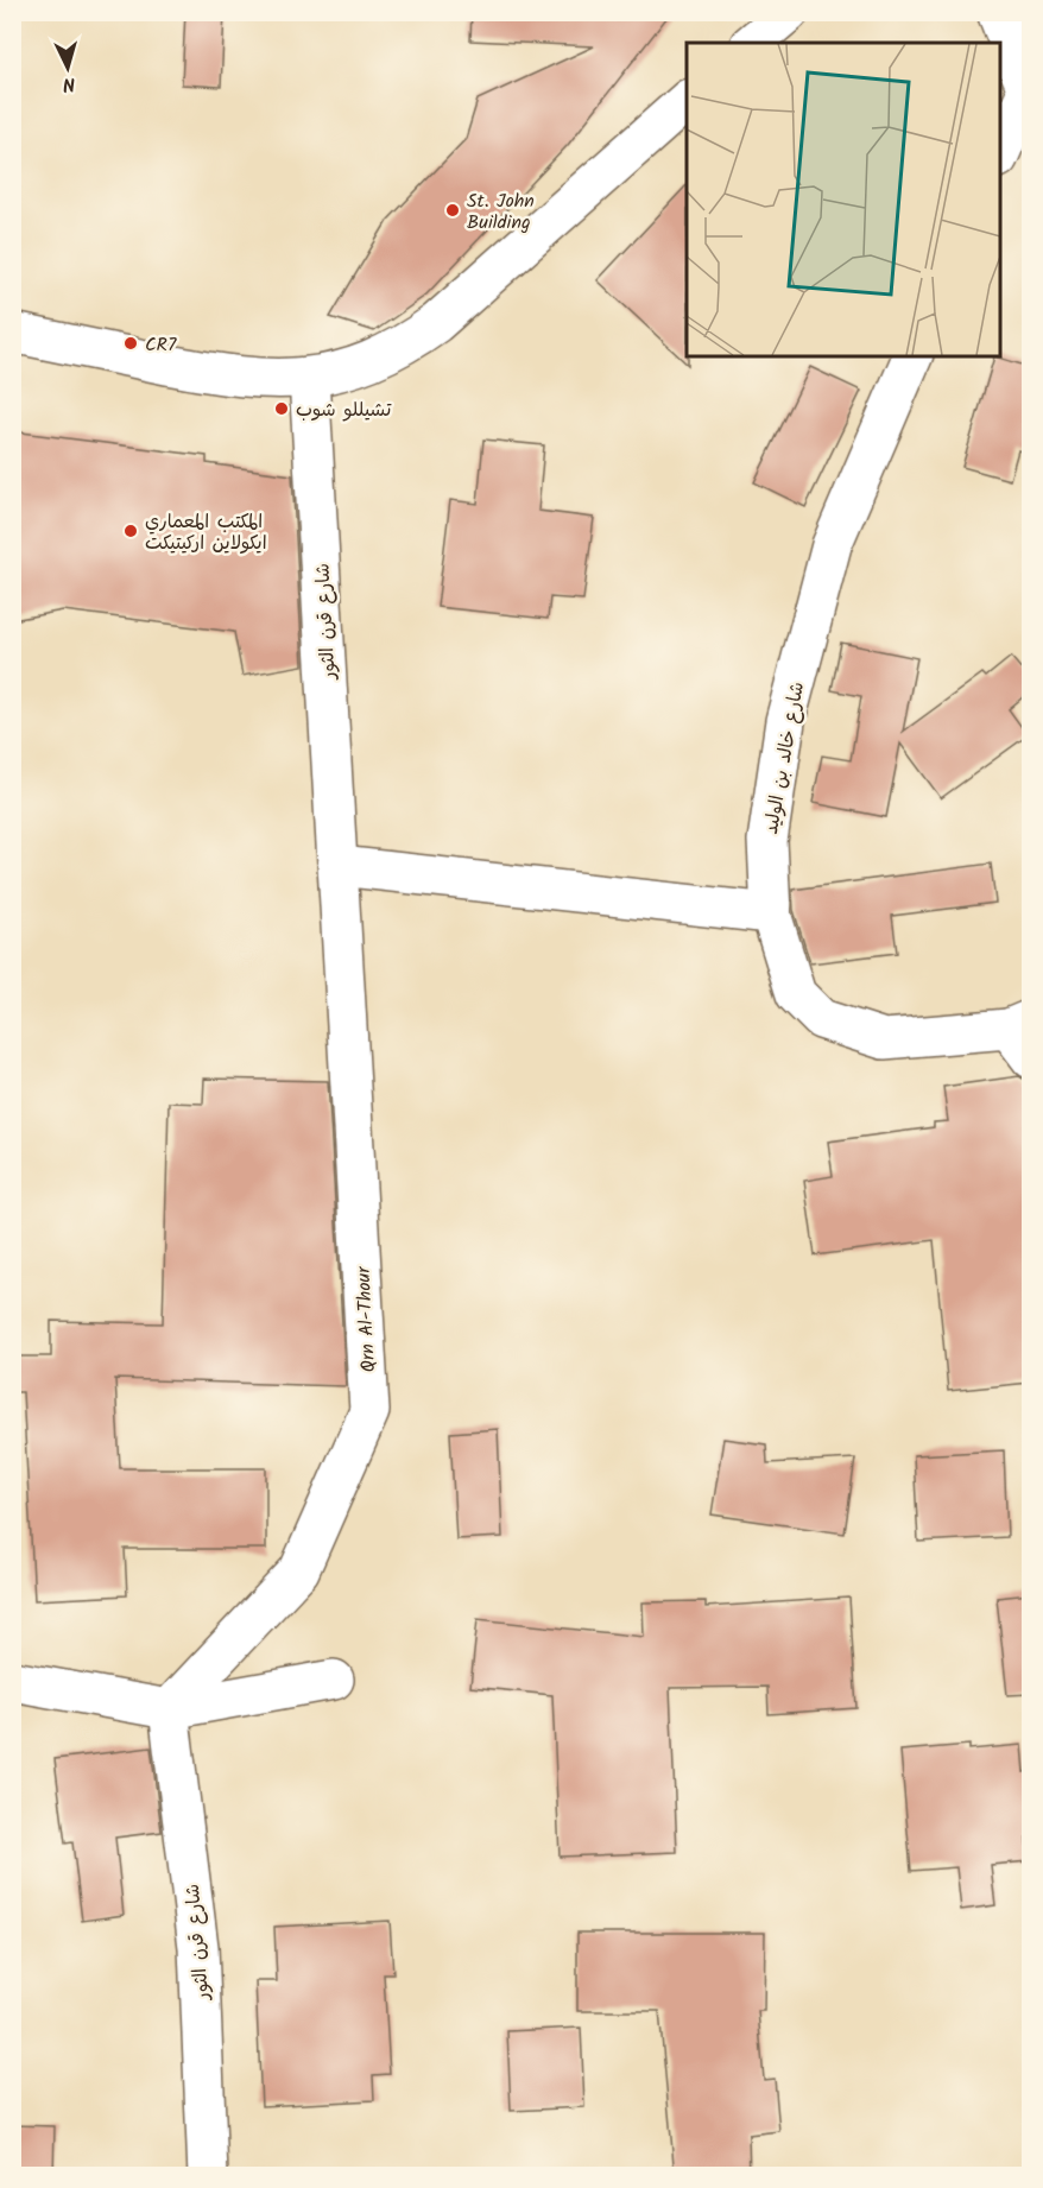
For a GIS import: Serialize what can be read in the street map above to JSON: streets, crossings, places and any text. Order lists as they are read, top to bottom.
{
  "streets": {
    "street": ["شارع قرن الثور", "شارع خالد بن الوليد", "Qrn Al-Thour"]
  },
  "crossings": [
    ["شارع قرن الثور", "Qrn Al-Thour"]
  ],
  "places": [
    "St. John Building",
    "CR7",
    "تشيللو شوب",
    "المكتب المعماري ايكولاين اركيتيكت"
  ],
  "north": "bottom"
}
